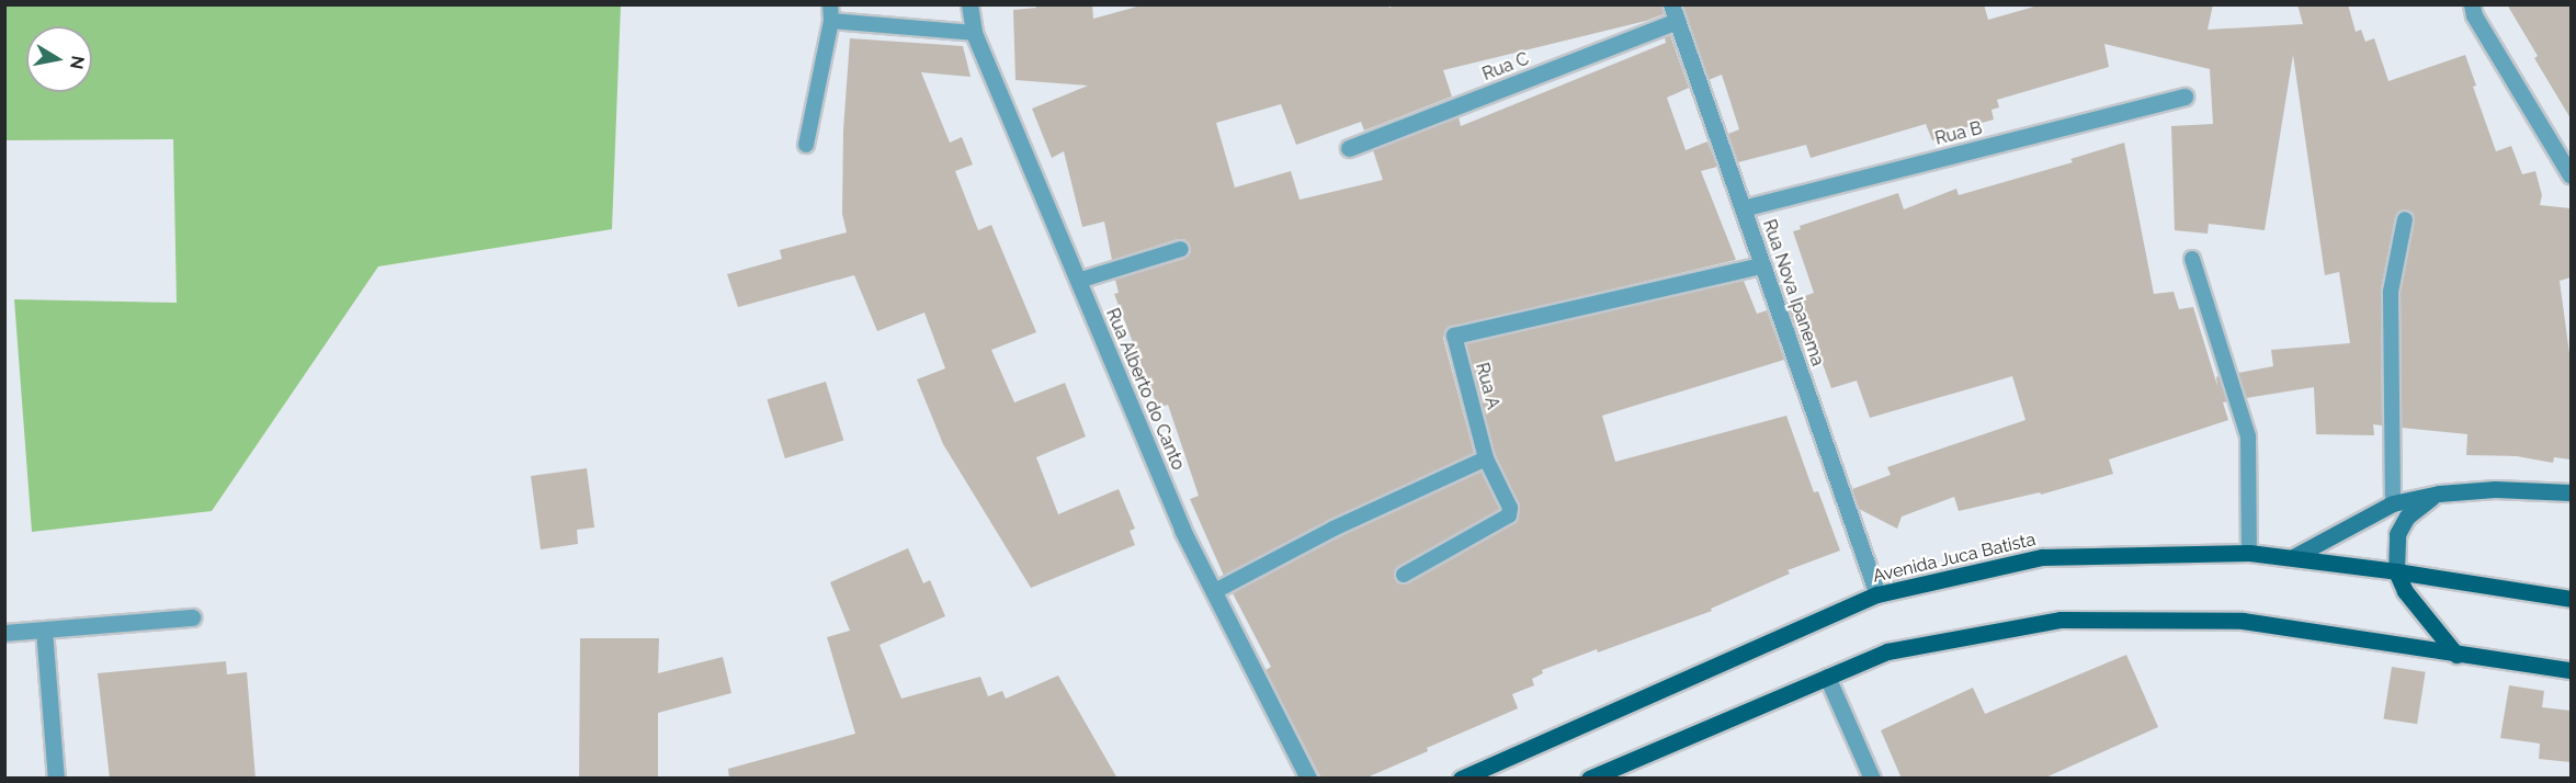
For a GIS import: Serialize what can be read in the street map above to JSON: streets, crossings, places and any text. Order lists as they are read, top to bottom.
{
  "streets": {
    "main road": ["Avenida Juca Batista"],
    "street": [
      "Rua C",
      "Rua B",
      "Rua Nova Ipanema",
      "Rua A",
      "Rua Alberto do Canto"
    ]
  },
  "crossings": [
    ["Rua C", "Rua Nova Ipanema"],
    ["Rua B", "Rua Nova Ipanema"],
    ["Rua Nova Ipanema", "Rua A"],
    ["Rua Nova Ipanema", "Avenida Juca Batista"]
  ],
  "north": "right"
}
